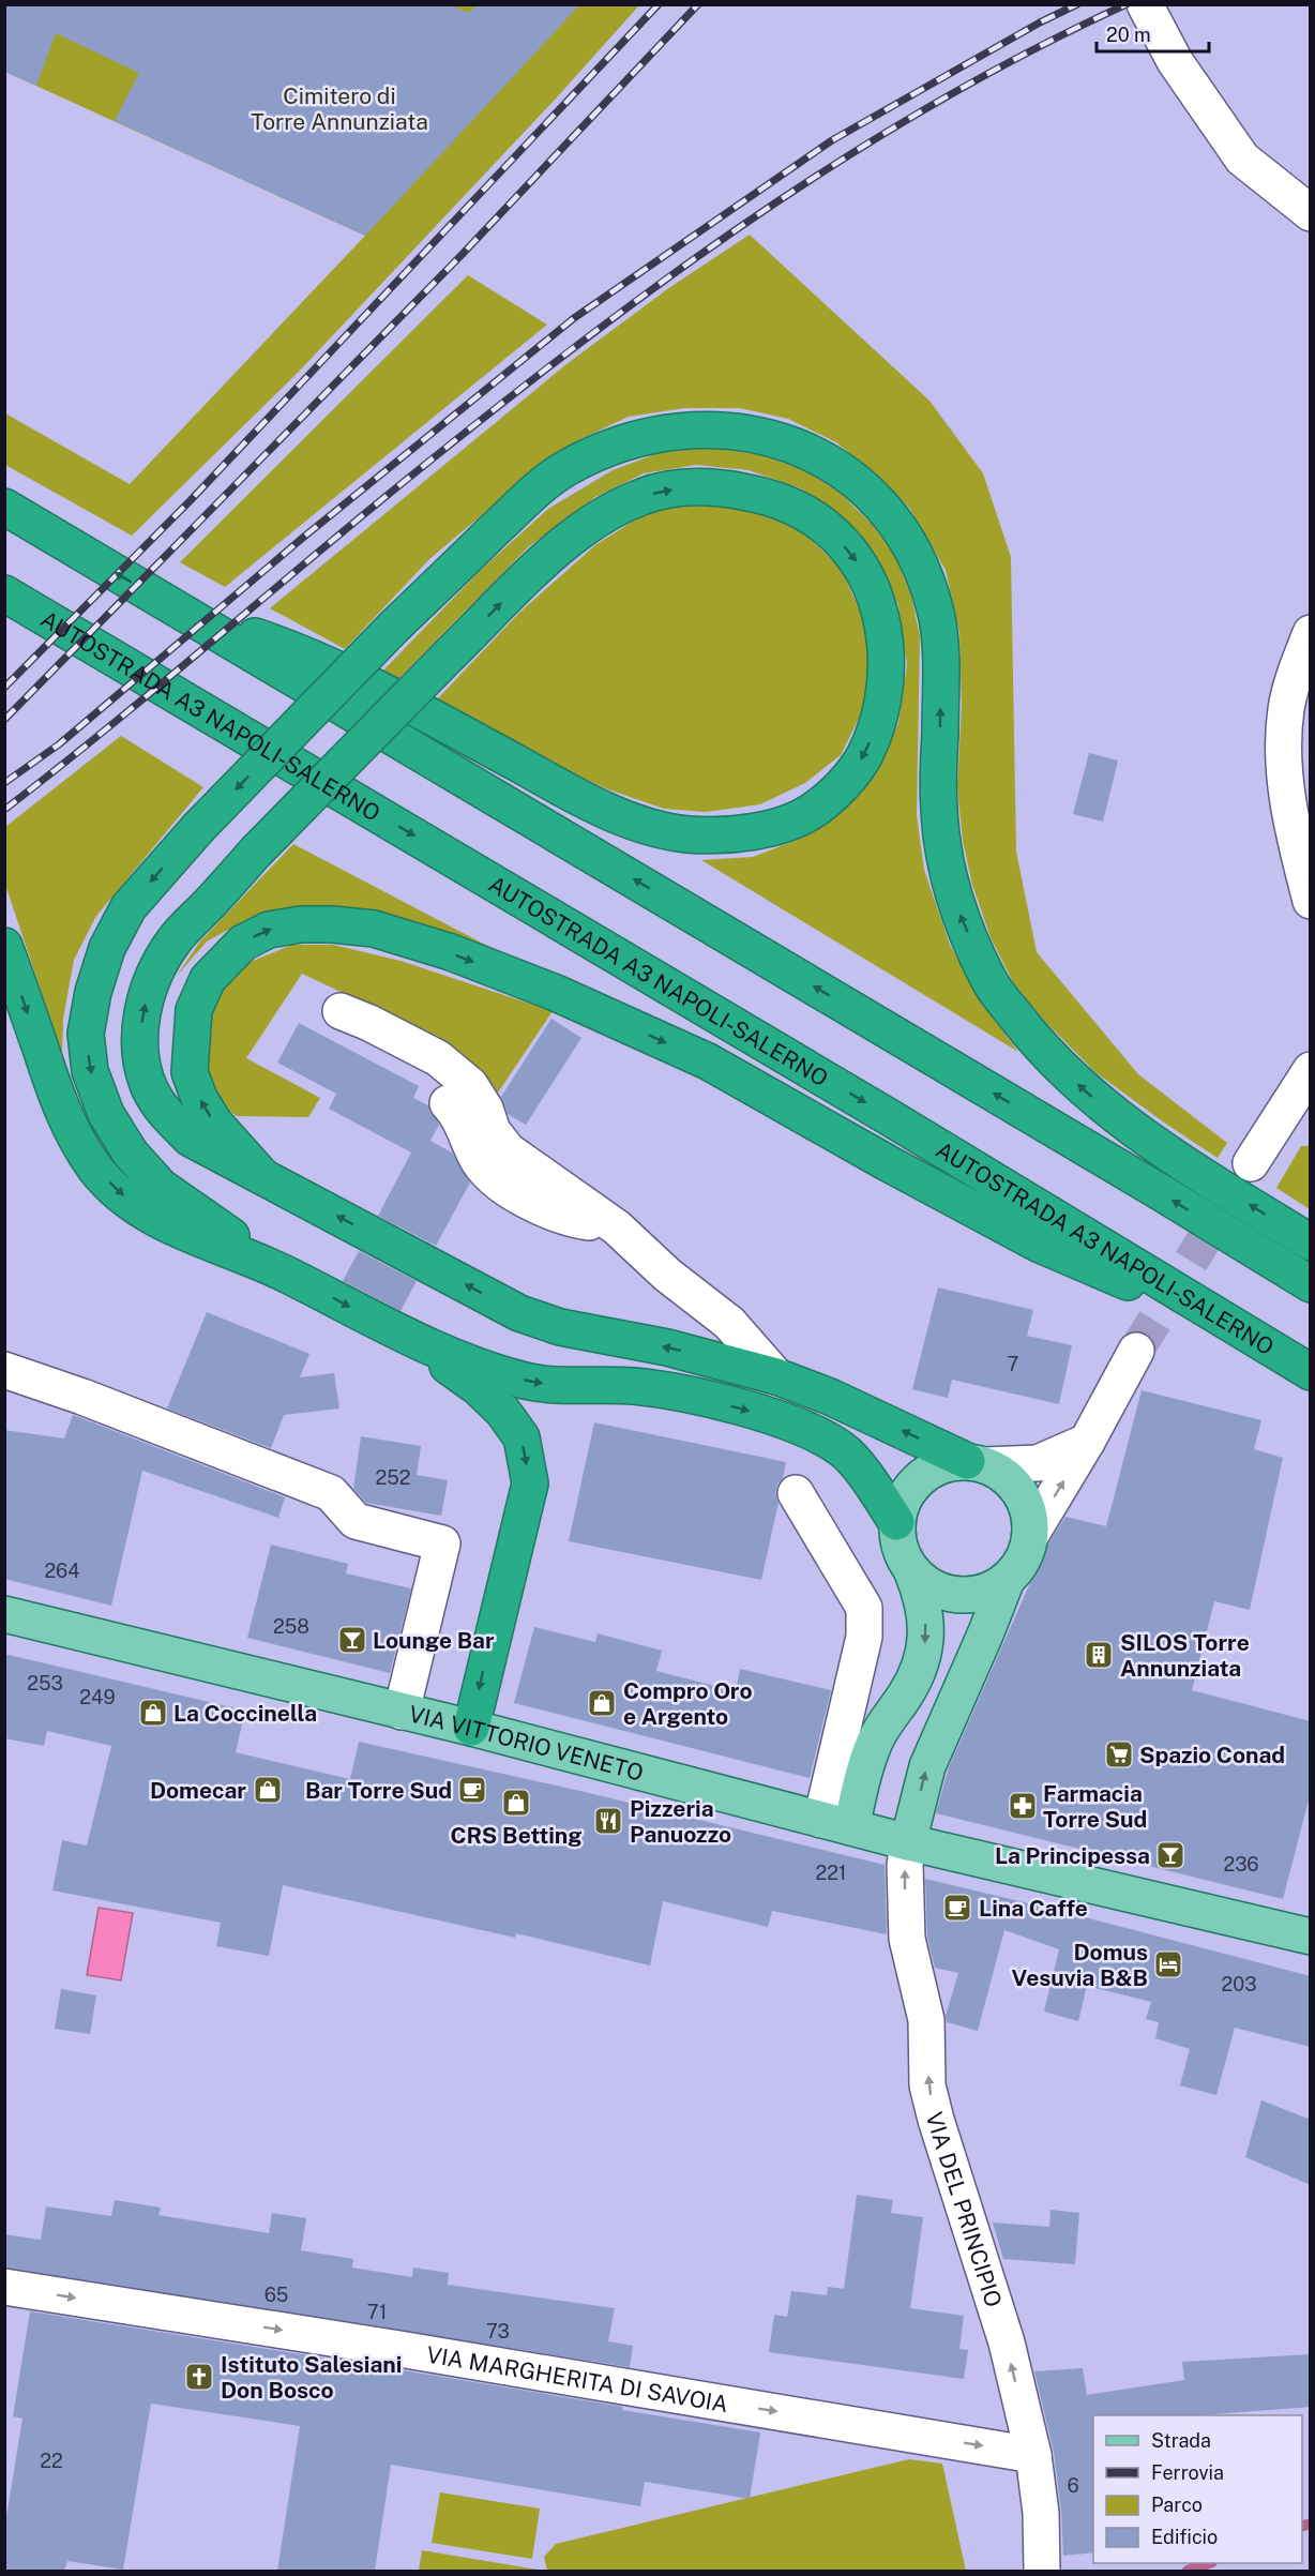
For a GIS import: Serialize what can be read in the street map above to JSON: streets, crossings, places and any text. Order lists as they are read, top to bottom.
{
  "streets": {
    "highway": ["AUTOSTRADA A3 NAPOLI-SALERNO"],
    "main road": ["VIA VITTORIO VENETO"],
    "street": ["VIA DEL PRINCIPIO", "VIA MARGHERITA DI SAVOIA"]
  },
  "crossings": [
    ["VIA VITTORIO VENETO", "VIA DEL PRINCIPIO"],
    ["VIA DEL PRINCIPIO", "VIA MARGHERITA DI SAVOIA"]
  ],
  "one_way": ["VIA DEL PRINCIPIO", "VIA MARGHERITA DI SAVOIA"],
  "parks": ["Cimitero di Torre Annunziata"],
  "places": {
    "bar": ["Lounge Bar", "La Principessa"],
    "building": ["SILOS Torre Annunziata"],
    "shop": [
      "Compro Oro e Argento",
      "La Coccinella",
      "Domecar",
      "CRS Betting"
    ],
    "supermarket": ["Spazio Conad"],
    "cafe": ["Bar Torre Sud", "Lina Caffe"],
    "pharmacy": ["Farmacia Torre Sud"],
    "restaurant": ["Pizzeria Panuozzo"],
    "hotel": ["Domus Vesuvia B&B"],
    "church": ["Istituto Salesiani Don Bosco"]
  },
  "house_numbers": [
    "7",
    "252",
    "264",
    "258",
    "253",
    "249",
    "236",
    "221",
    "203",
    "65",
    "71",
    "73",
    "22",
    "6"
  ],
  "legend": [
    "Strada",
    "Ferrovia",
    "Parco",
    "Edificio"
  ],
  "scale_bar": "20 m"
}
